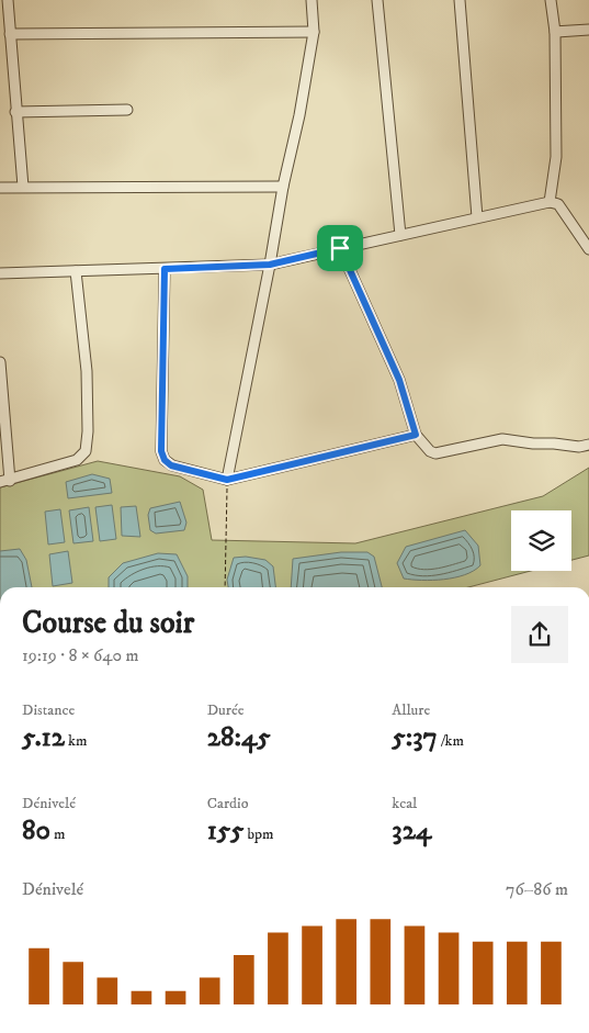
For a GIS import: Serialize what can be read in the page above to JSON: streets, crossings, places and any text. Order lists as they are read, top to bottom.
{
  "page": {
    "heading": ["Course du soir", "19:19 · 8 × 640 m"],
    "stats": [
      ["Distance", "5.12 km"],
      ["Durée", "28:45"],
      ["Allure", "5:37 /km"],
      ["Dénivelé", "80 m"],
      ["Cardio", "155 bpm"],
      ["kcal", "324"]
    ],
    "chart": ["Dénivelé", "76–86 m"]
  }
}
